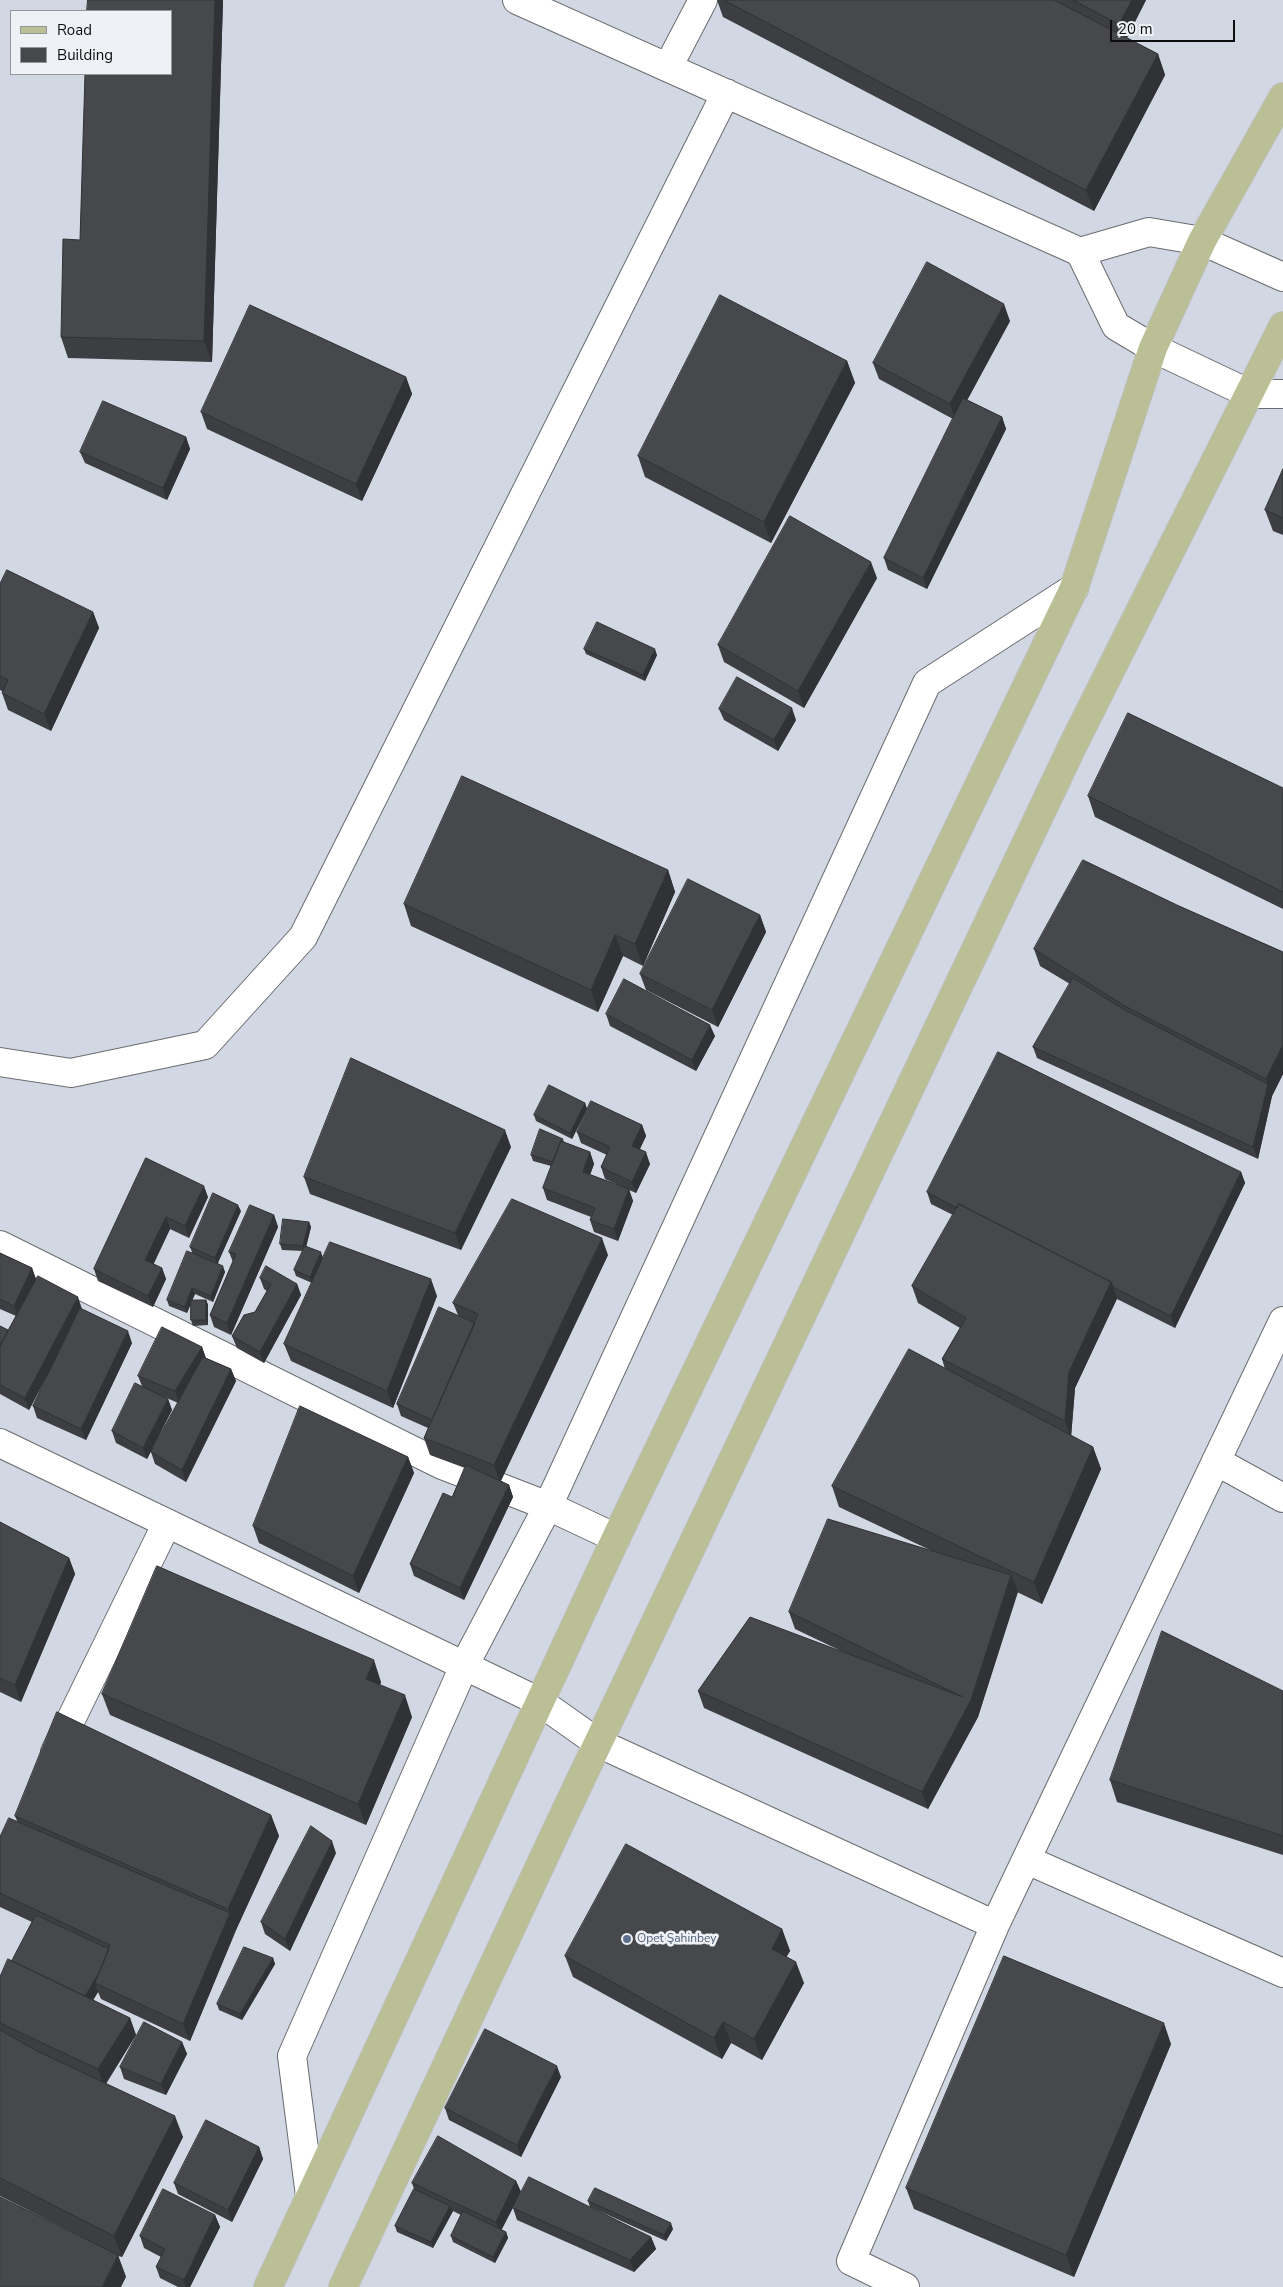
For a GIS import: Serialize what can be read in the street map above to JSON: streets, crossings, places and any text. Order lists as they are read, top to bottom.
{
  "places": ["Opet Şahinbey"],
  "legend": ["Road", "Building"],
  "scale_bar": "20 m"
}
